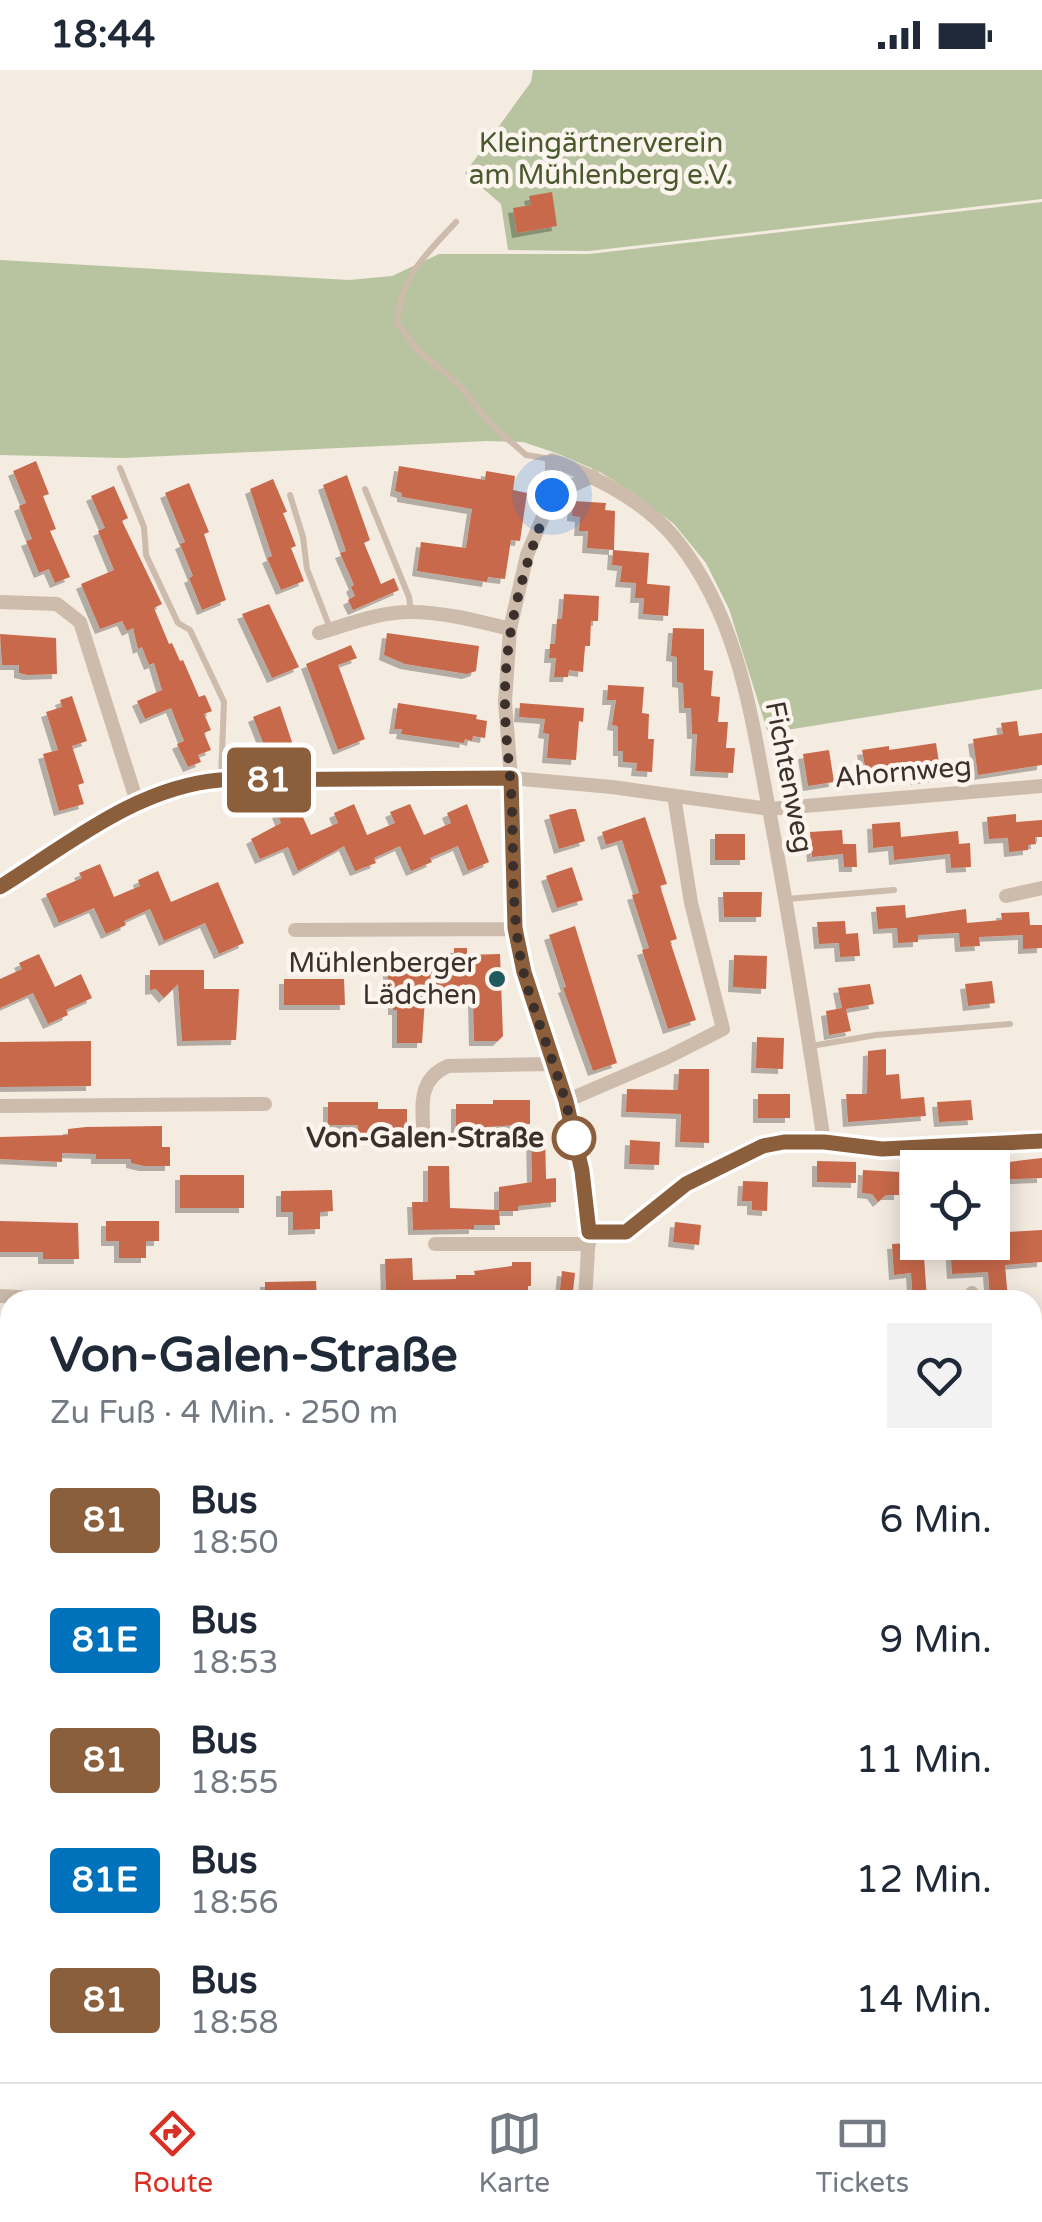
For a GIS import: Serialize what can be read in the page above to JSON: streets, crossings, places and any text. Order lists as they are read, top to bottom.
{
  "streets": {
    "street": ["Ahornweg", "Fichtenweg"]
  },
  "crossings": [
    ["Ahornweg", "Fichtenweg"]
  ],
  "parks": ["Kleingärtnerverein am Mühlenberg e.V."],
  "places": ["Mühlenberger Lädchen", "Von-Galen-Straße"],
  "lines": ["bus line 81"],
  "page": {
    "status": "18:44",
    "on_map": "81",
    "heading": ["Von-Galen-Straße", "Zu Fuß · 4 Min. · 250 m"],
    "list": [
      {
        "mark": "81",
        "name": "Bus",
        "note": "18:50",
        "value": "6 Min."
      },
      {
        "mark": "81E",
        "name": "Bus",
        "note": "18:53",
        "value": "9 Min."
      },
      {
        "mark": "81",
        "name": "Bus",
        "note": "18:55",
        "value": "11 Min."
      },
      {
        "mark": "81E",
        "name": "Bus",
        "note": "18:56",
        "value": "12 Min."
      },
      {
        "mark": "81",
        "name": "Bus",
        "note": "18:58",
        "value": "14 Min."
      }
    ],
    "tabs": ["Route", "Karte", "Tickets"]
  }
}
